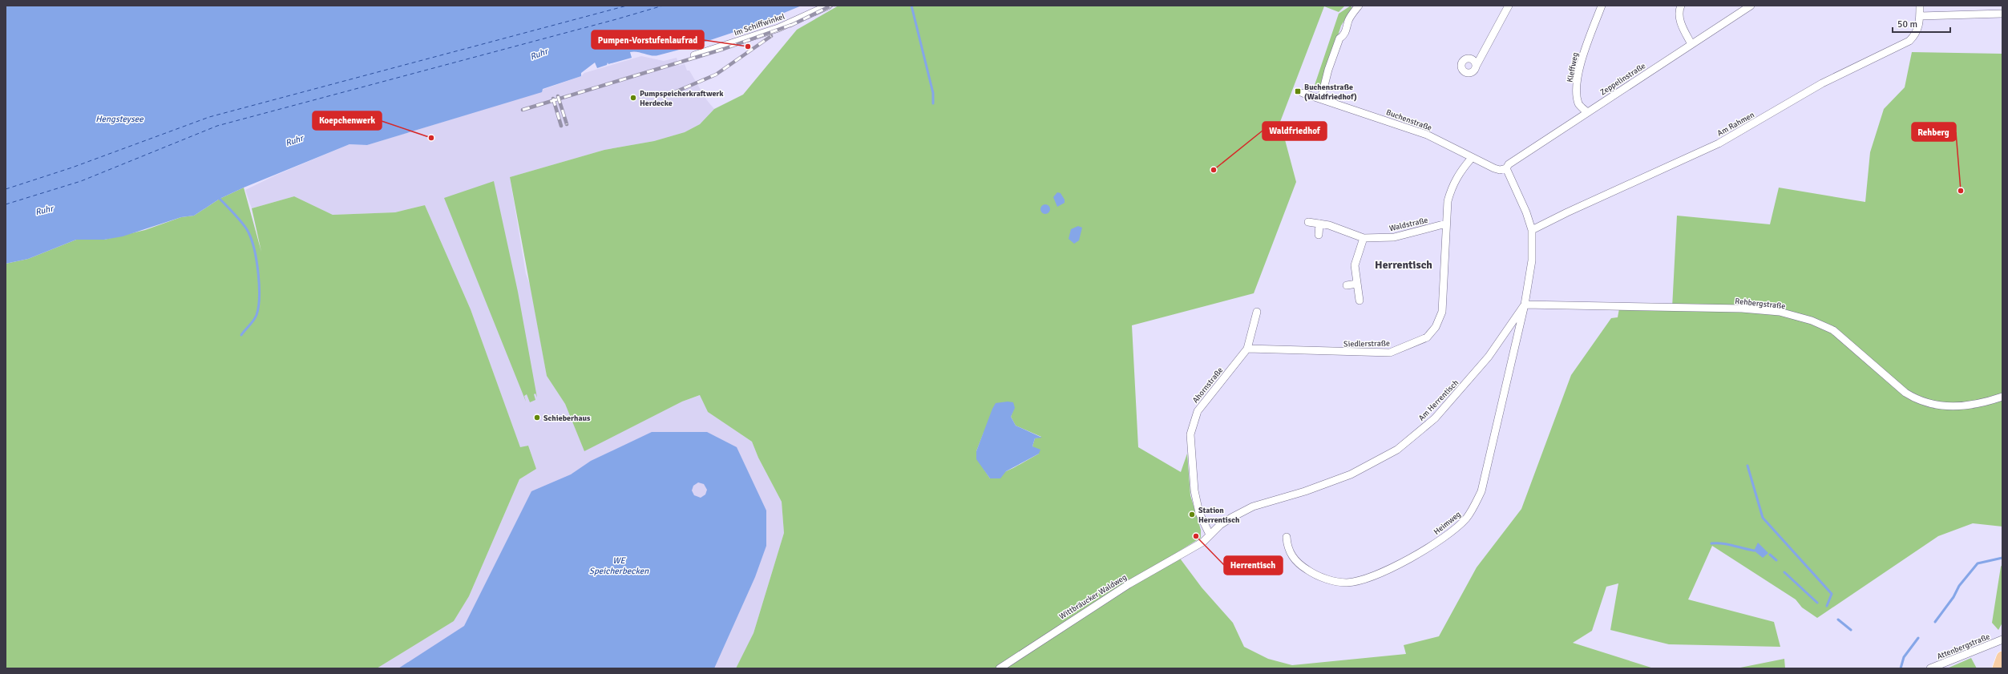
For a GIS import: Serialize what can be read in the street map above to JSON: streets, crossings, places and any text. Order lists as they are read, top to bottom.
{
  "streets": {
    "street": [
      "Im Schiffwinkel",
      "Kleffweg",
      "Zeppelinstraße",
      "Buchenstraße",
      "Am Rahmen",
      "Waldstraße",
      "Rehbergstraße",
      "Siedlerstraße",
      "Ahornstraße",
      "Am Herrentisch",
      "Heimweg",
      "Wittbräucker Waldweg",
      "Attenbergstraße"
    ]
  },
  "crossings": [
    ["Kleffweg", "Zeppelinstraße"],
    ["Zeppelinstraße", "Buchenstraße"],
    ["Zeppelinstraße", "Am Herrentisch"],
    ["Buchenstraße", "Siedlerstraße"],
    ["Buchenstraße", "Am Herrentisch"],
    ["Am Rahmen", "Am Herrentisch"],
    ["Waldstraße", "Siedlerstraße"],
    ["Rehbergstraße", "Am Herrentisch"],
    ["Rehbergstraße", "Heimweg"],
    ["Siedlerstraße", "Ahornstraße"],
    ["Ahornstraße", "Am Herrentisch"],
    ["Ahornstraße", "Wittbräucker Waldweg"],
    ["Am Herrentisch", "Heimweg"],
    ["Am Herrentisch", "Wittbräucker Waldweg"]
  ],
  "districts": ["Herrentisch"],
  "water": ["Ruhr", "Hengsteysee", "WE Speicherbecken"],
  "places": {
    "other": [
      "Pumpen-Vorstufenlaufrad",
      "Pumpspeicherkraftwerk Herdecke",
      "Koepchenwerk",
      "Waldfriedhof",
      "Rehberg",
      "Schieberhaus",
      "Station Herrentisch",
      "Herrentisch"
    ],
    "transit": ["Buchenstraße (Waldfriedhof)"]
  },
  "scale_bar": "50 m"
}
